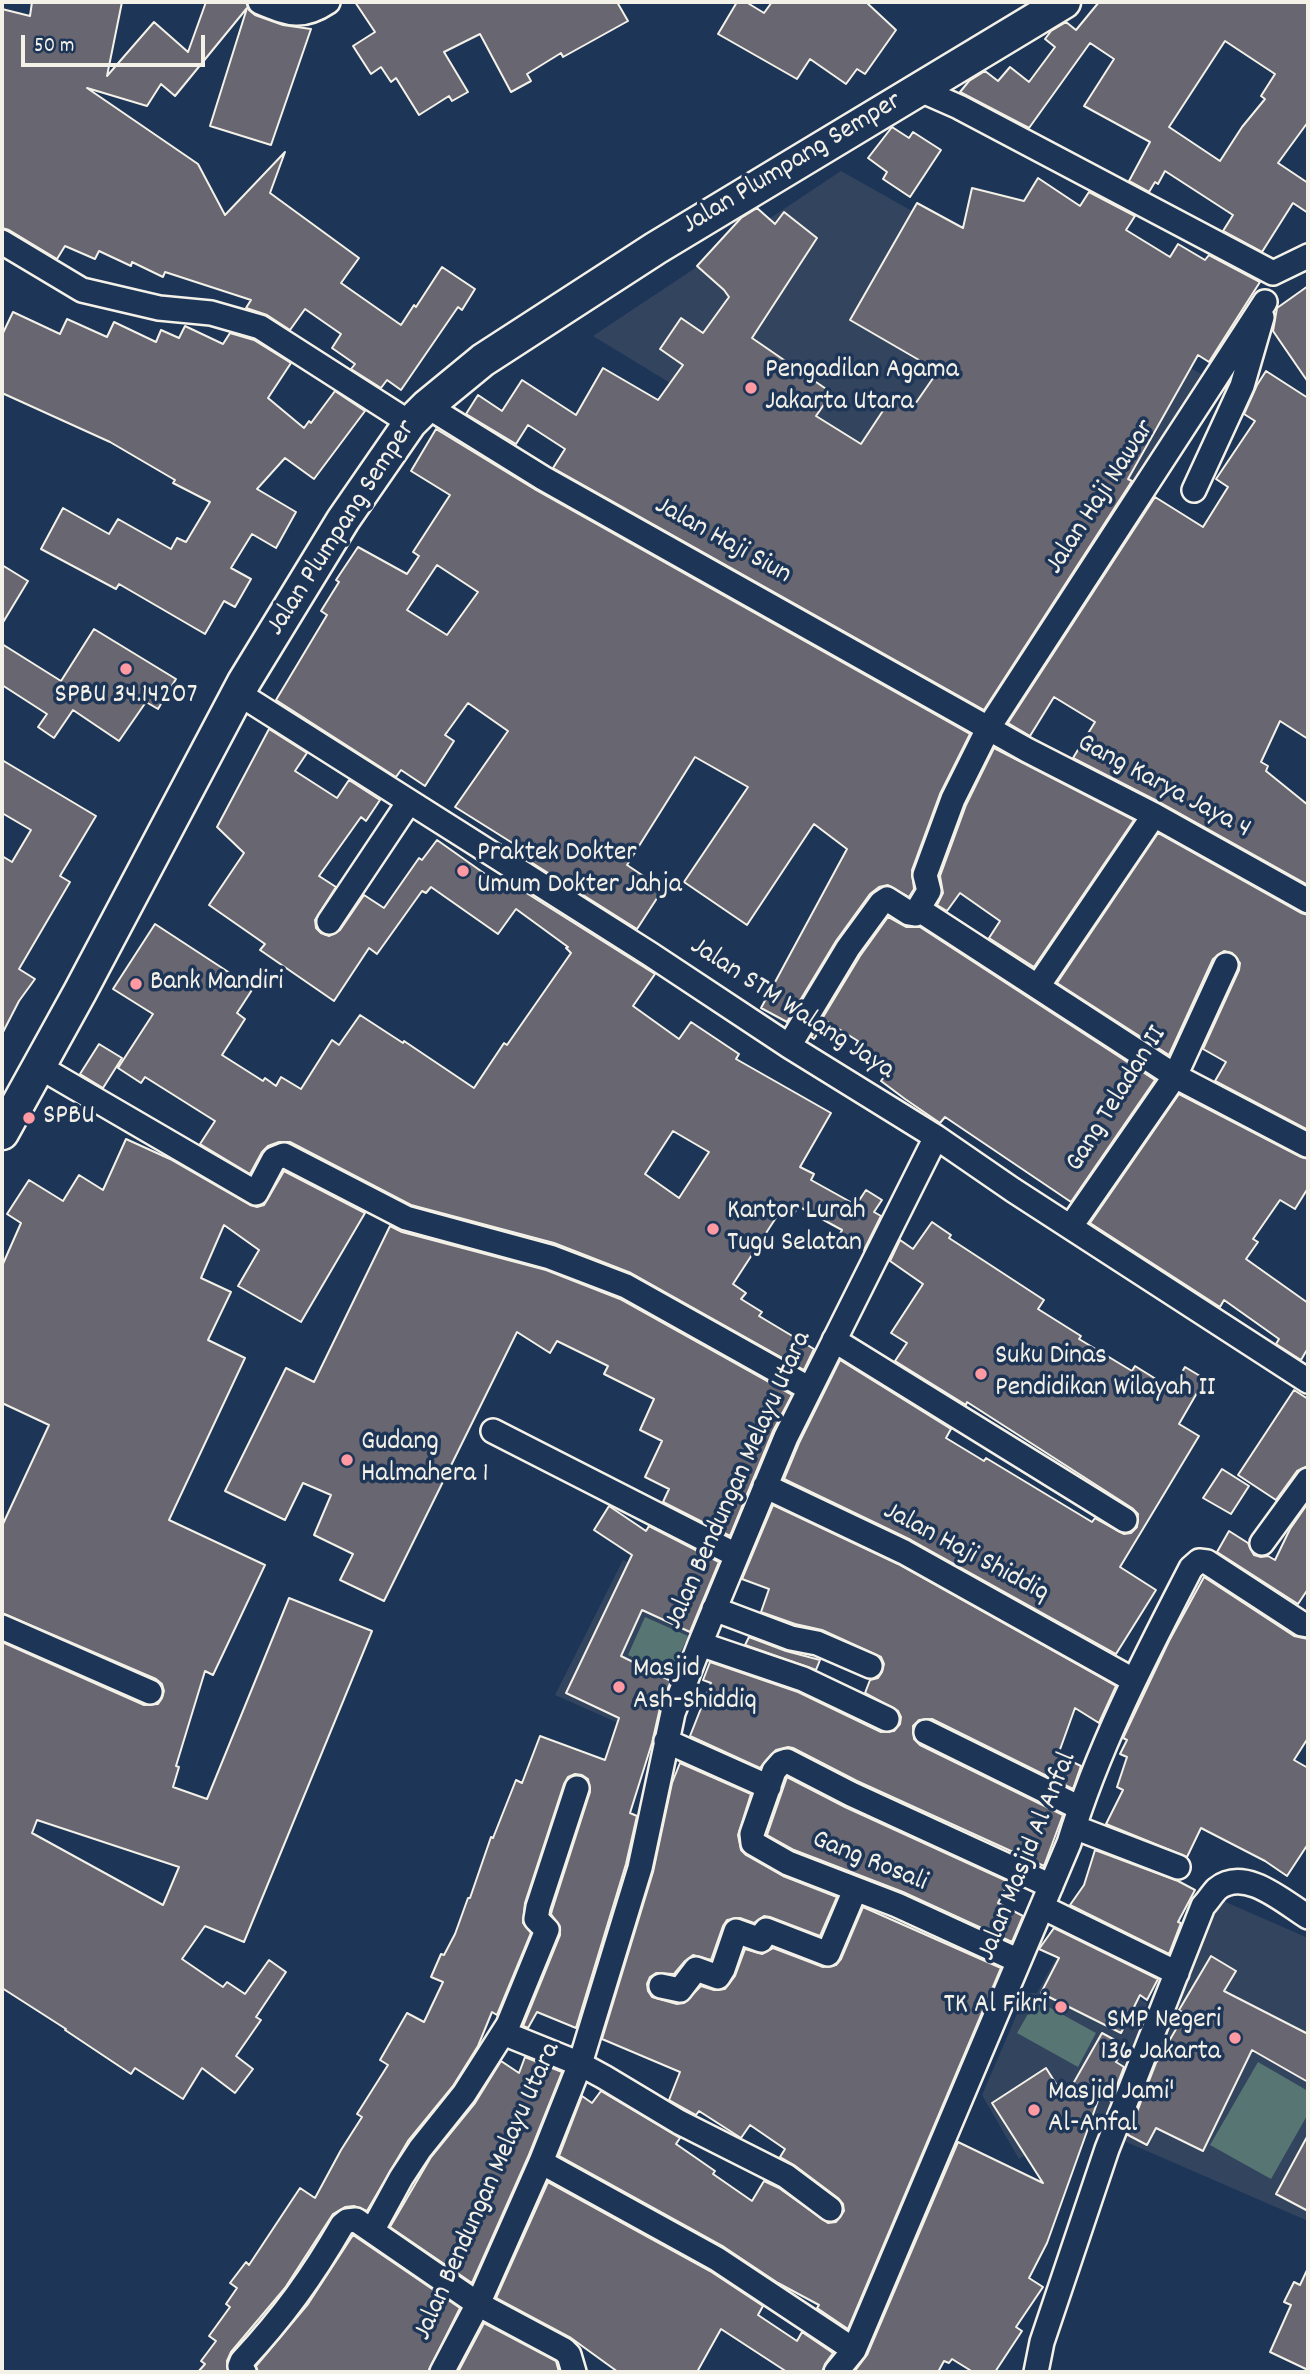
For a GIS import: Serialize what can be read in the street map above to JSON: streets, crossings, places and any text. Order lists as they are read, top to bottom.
{
  "streets": {
    "main road": ["Jalan Plumpang Semper"],
    "street": [
      "Jalan Haji Nawar",
      "Jalan Haji Siun",
      "Gang Karya Jaya 4",
      "Jalan STM Walang Jaya",
      "Gang Teladan II",
      "Jalan Bendungan Melayu Utara",
      "Jalan Haji Shiddiq",
      "Jalan Masjid Al Anfal",
      "Gang Rosali"
    ]
  },
  "crossings": [
    ["Jalan Plumpang Semper", "Jalan Haji Siun"],
    ["Jalan Plumpang Semper", "Jalan STM Walang Jaya"],
    ["Jalan Haji Nawar", "Jalan Haji Siun"],
    ["Jalan Haji Nawar", "Gang Karya Jaya 4"],
    ["Jalan Haji Siun", "Gang Karya Jaya 4"],
    ["Jalan STM Walang Jaya", "Gang Teladan II"],
    ["Jalan STM Walang Jaya", "Jalan Bendungan Melayu Utara"],
    ["Jalan Bendungan Melayu Utara", "Jalan Haji Shiddiq"],
    ["Jalan Haji Shiddiq", "Jalan Masjid Al Anfal"],
    ["Jalan Masjid Al Anfal", "Gang Rosali"]
  ],
  "places": [
    "Pengadilan Agama Jakarta Utara",
    "SPBU 34.14207",
    "Praktek Dokter Umum Dokter Jahja",
    "Bank Mandiri",
    "SPBU",
    "Kantor Lurah Tugu Selatan",
    "Suku Dinas Pendidikan Wilayah II",
    "Gudang Halmahera 1",
    "Masjid Ash-Shiddiq",
    "TK Al Fikri",
    "SMP Negeri 136 Jakarta",
    "Masjid Jami' Al-Anfal"
  ],
  "scale_bar": "50 m"
}
